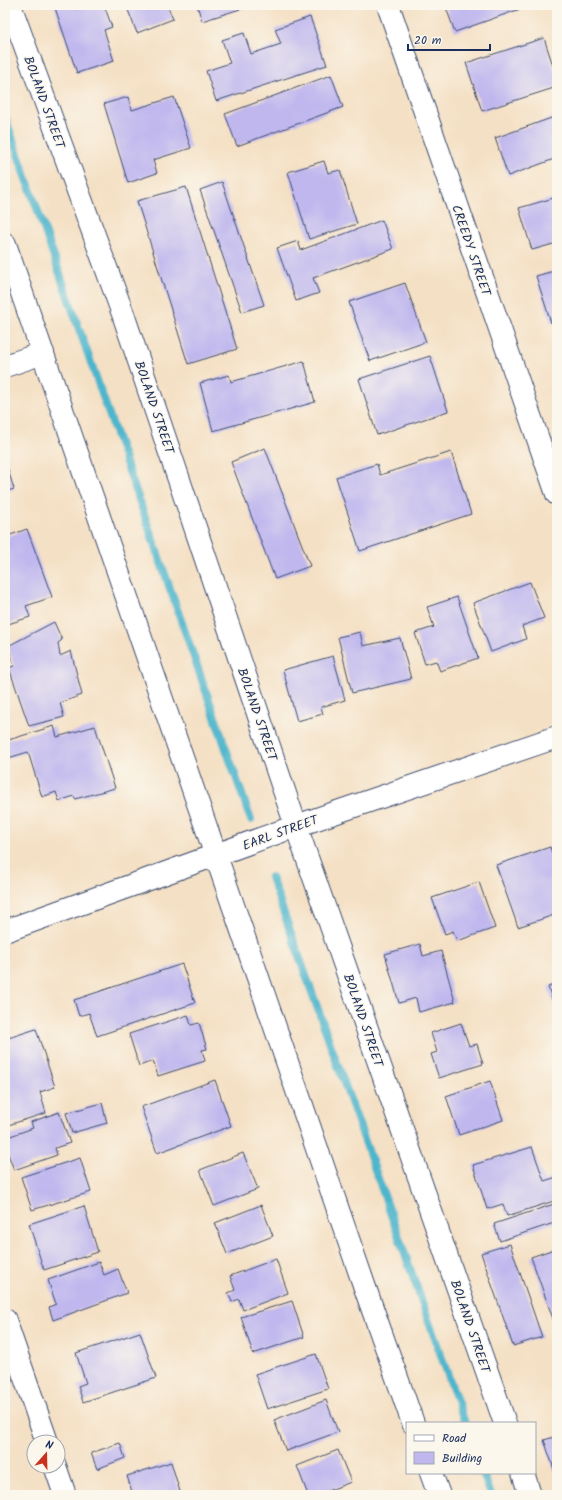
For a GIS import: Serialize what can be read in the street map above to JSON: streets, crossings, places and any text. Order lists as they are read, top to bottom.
{
  "streets": {
    "street": ["BOLAND STREET", "CREEDY STREET", "EARL STREET"]
  },
  "crossings": [
    ["BOLAND STREET", "EARL STREET"]
  ],
  "legend": ["Road", "Building"],
  "scale_bar": "20 m",
  "north": "top"
}
